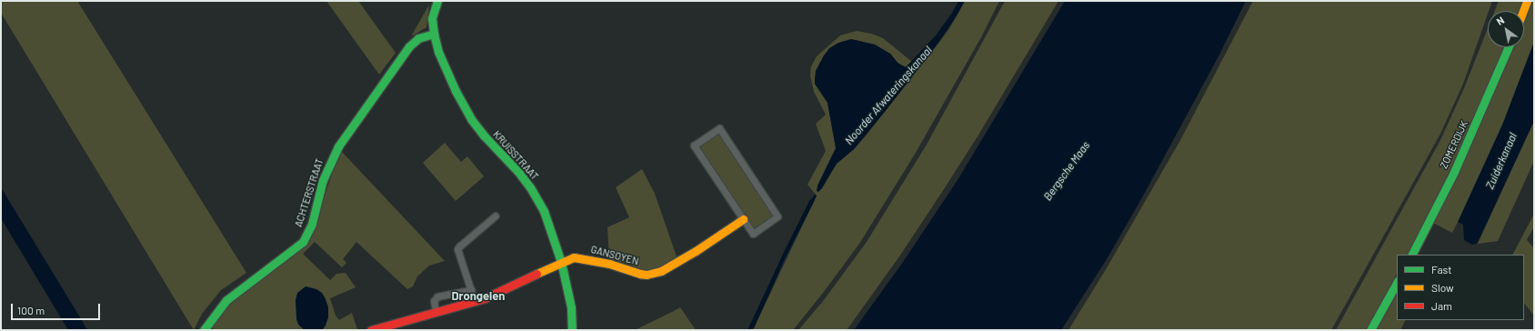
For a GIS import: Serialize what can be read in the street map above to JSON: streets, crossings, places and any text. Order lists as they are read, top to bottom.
{
  "streets": {
    "street": [
      "ZOMERDIJK",
      "KRUISSTRAAT",
      "ACHTERSTRAAT",
      "GANSOYEN"
    ]
  },
  "crossings": [
    ["KRUISSTRAAT", "ACHTERSTRAAT"],
    ["KRUISSTRAAT", "GANSOYEN"]
  ],
  "districts": ["Drongelen"],
  "water": ["Noorder Afwateringskanaal", "Zuiderkanaal", "Bergsche Maas"],
  "legend": ["Fast", "Slow", "Jam"],
  "scale_bar": "100 m",
  "north": "top left"
}
